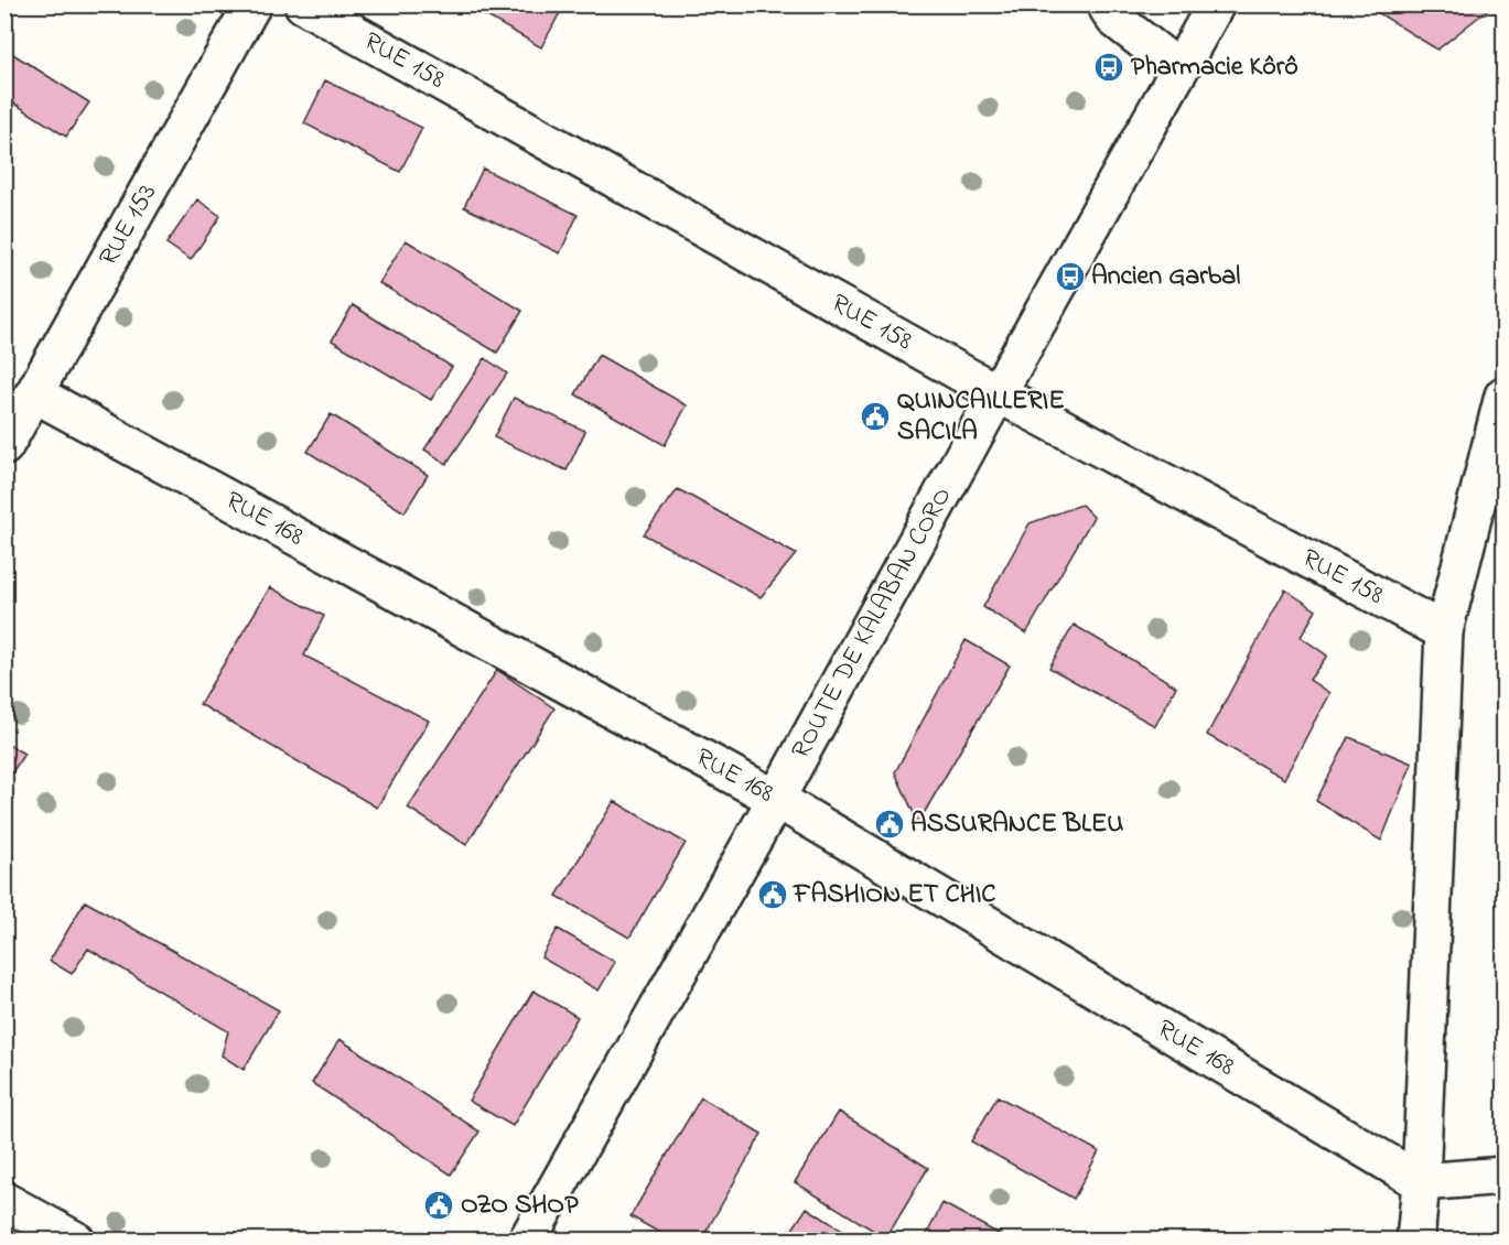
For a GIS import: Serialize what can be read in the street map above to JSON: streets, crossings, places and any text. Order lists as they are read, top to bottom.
{
  "streets": {
    "street": [
      "RUE 158",
      "RUE 153",
      "RUE 168",
      "ROUTE DE KALABAN CORO"
    ]
  },
  "crossings": [
    ["RUE 158", "ROUTE DE KALABAN CORO"],
    ["RUE 153", "RUE 168"],
    ["RUE 168", "ROUTE DE KALABAN CORO"]
  ],
  "places": {
    "bus stop": ["Pharmacie Kôrô", "Ancien Garbal"],
    "public building": [
      "QUINCAILLERIE SACILA",
      "ASSURANCE BLEU",
      "FASHION ET CHIC",
      "OZO SHOP"
    ]
  }
}
